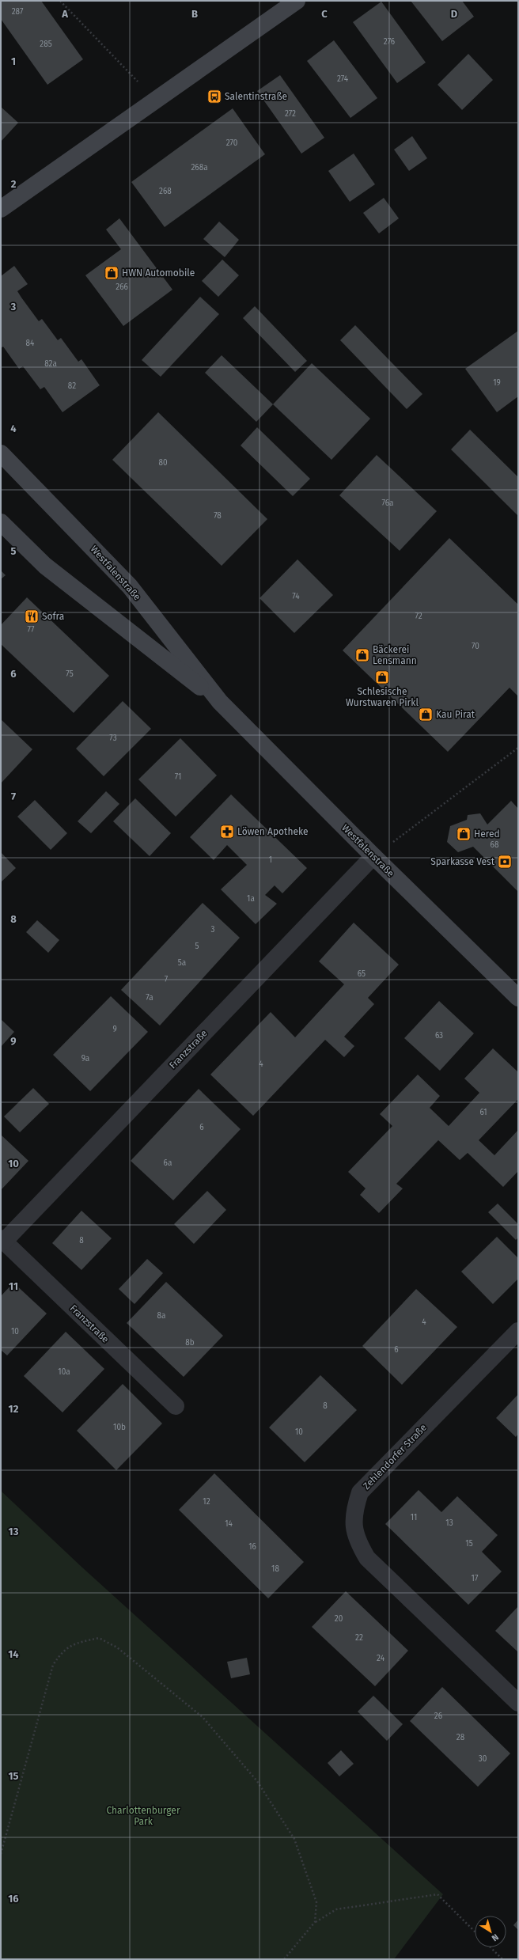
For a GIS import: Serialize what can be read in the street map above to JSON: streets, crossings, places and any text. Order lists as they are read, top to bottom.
{
  "streets": {
    "main road": ["Westfalenstraße"],
    "street": ["Franzstraße", "Zehlendorfer Straße"]
  },
  "crossings": [
    ["Westfalenstraße", "Franzstraße"]
  ],
  "parks": ["Charlottenburger Park"],
  "places": {
    "bus stop": ["Salentinstraße"],
    "shop": [
      "HWN Automobile",
      "Bäckerei Lensmann",
      "Schlesische Wurstwaren Pirkl",
      "Kau Pirat",
      "Hered"
    ],
    "restaurant": ["Sofra"],
    "pharmacy": ["Löwen Apotheke"],
    "bank": ["Sparkasse Vest"]
  },
  "house_numbers": [
    "287",
    "276",
    "285",
    "274",
    "272",
    "270",
    "268a",
    "268",
    "266",
    "84",
    "82a",
    "19",
    "82",
    "80",
    "76a",
    "78",
    "74",
    "72",
    "77",
    "70",
    "75",
    "73",
    "71",
    "68",
    "1",
    "1a",
    "3",
    "5",
    "5a",
    "65",
    "7",
    "7a",
    "9",
    "63",
    "9a",
    "4",
    "61",
    "6",
    "6a",
    "8",
    "8a",
    "4",
    "10",
    "8b",
    "6",
    "10a",
    "8",
    "10b",
    "10",
    "12",
    "11",
    "13",
    "14",
    "15",
    "16",
    "18",
    "17",
    "20",
    "22",
    "24",
    "26",
    "28",
    "30"
  ],
  "north": "bottom right",
  "grid": {
    "columns": [
      "A",
      "B",
      "C",
      "D"
    ],
    "rows": [
      "1",
      "2",
      "3",
      "4",
      "5",
      "6",
      "7",
      "8",
      "9",
      "10",
      "11",
      "12",
      "13",
      "14",
      "15",
      "16"
    ]
  }
}
